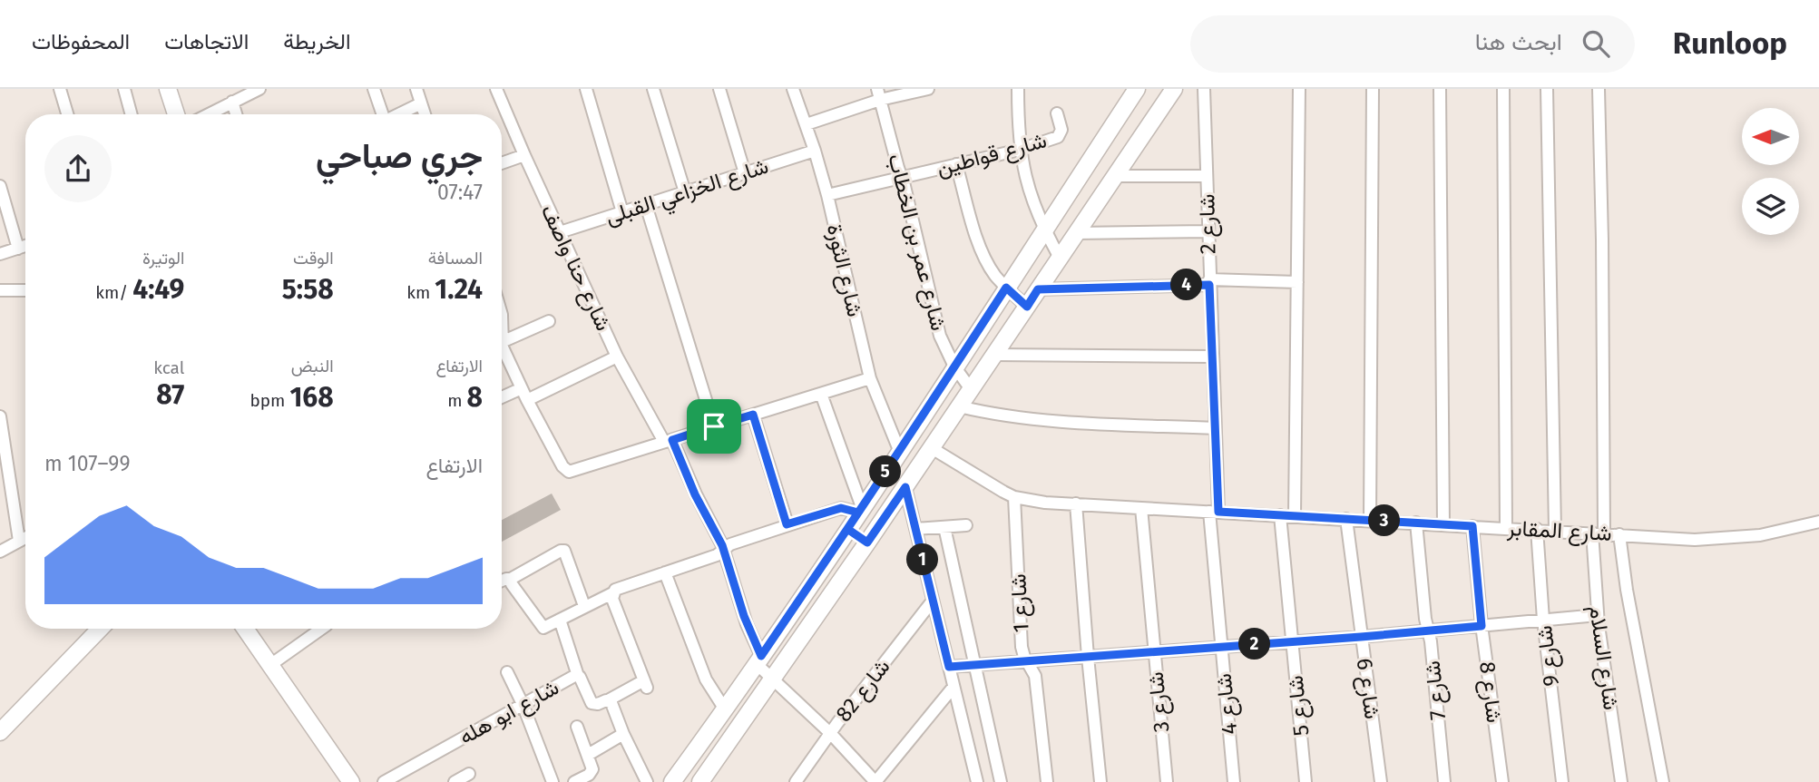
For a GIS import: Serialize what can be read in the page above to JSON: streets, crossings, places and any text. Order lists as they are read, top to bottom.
{
  "streets": {
    "street": [
      "شارع قواطين",
      "شارع الخزاعي القبلى",
      "شارع 2",
      "شارع عمر بن الخطاب",
      "شارع حنا واصف",
      "شارع الثورة",
      "شارع المقابر",
      "شارع 1",
      "شارع 9",
      "شارع السلام",
      "شارع 6",
      "شارع 82",
      "شارع 7",
      "شارع 8",
      "شارع 3",
      "شارع 4",
      "شارع 5",
      "شارع ابو هله"
    ]
  },
  "crossings": [
    ["شارع قواطين", "شارع عمر بن الخطاب"],
    ["شارع قواطين", "شارع الثورة"],
    ["شارع الخزاعي القبلى", "شارع حنا واصف"],
    ["شارع الخزاعي القبلى", "شارع الثورة"],
    ["شارع 2", "شارع المقابر"],
    ["شارع 2", "شارع 4"],
    ["شارع المقابر", "شارع 1"],
    ["شارع المقابر", "شارع 9"],
    ["شارع المقابر", "شارع السلام"],
    ["شارع المقابر", "شارع 6"],
    ["شارع المقابر", "شارع 7"],
    ["شارع المقابر", "شارع 8"],
    ["شارع المقابر", "شارع 3"],
    ["شارع المقابر", "شارع 4"],
    ["شارع المقابر", "شارع 5"]
  ],
  "north": "left",
  "page": {
    "header": "Runloop",
    "search": "ابحث هنا",
    "nav": ["الخريطة", "الاتجاهات", "المحفوظات"],
    "heading": ["جري صباحي", "07:47"],
    "stats": [
      ["المسافة", "1.24 km"],
      ["الوقت", "5:58"],
      ["الوتيرة", "4:49 /km"],
      ["الارتفاع", "8 m"],
      ["النبض", "168 bpm"],
      ["kcal", "87"]
    ],
    "pins": [
      "4",
      "5",
      "3",
      "1",
      "2"
    ],
    "chart": ["الارتفاع", "99–107 m"]
  }
}
